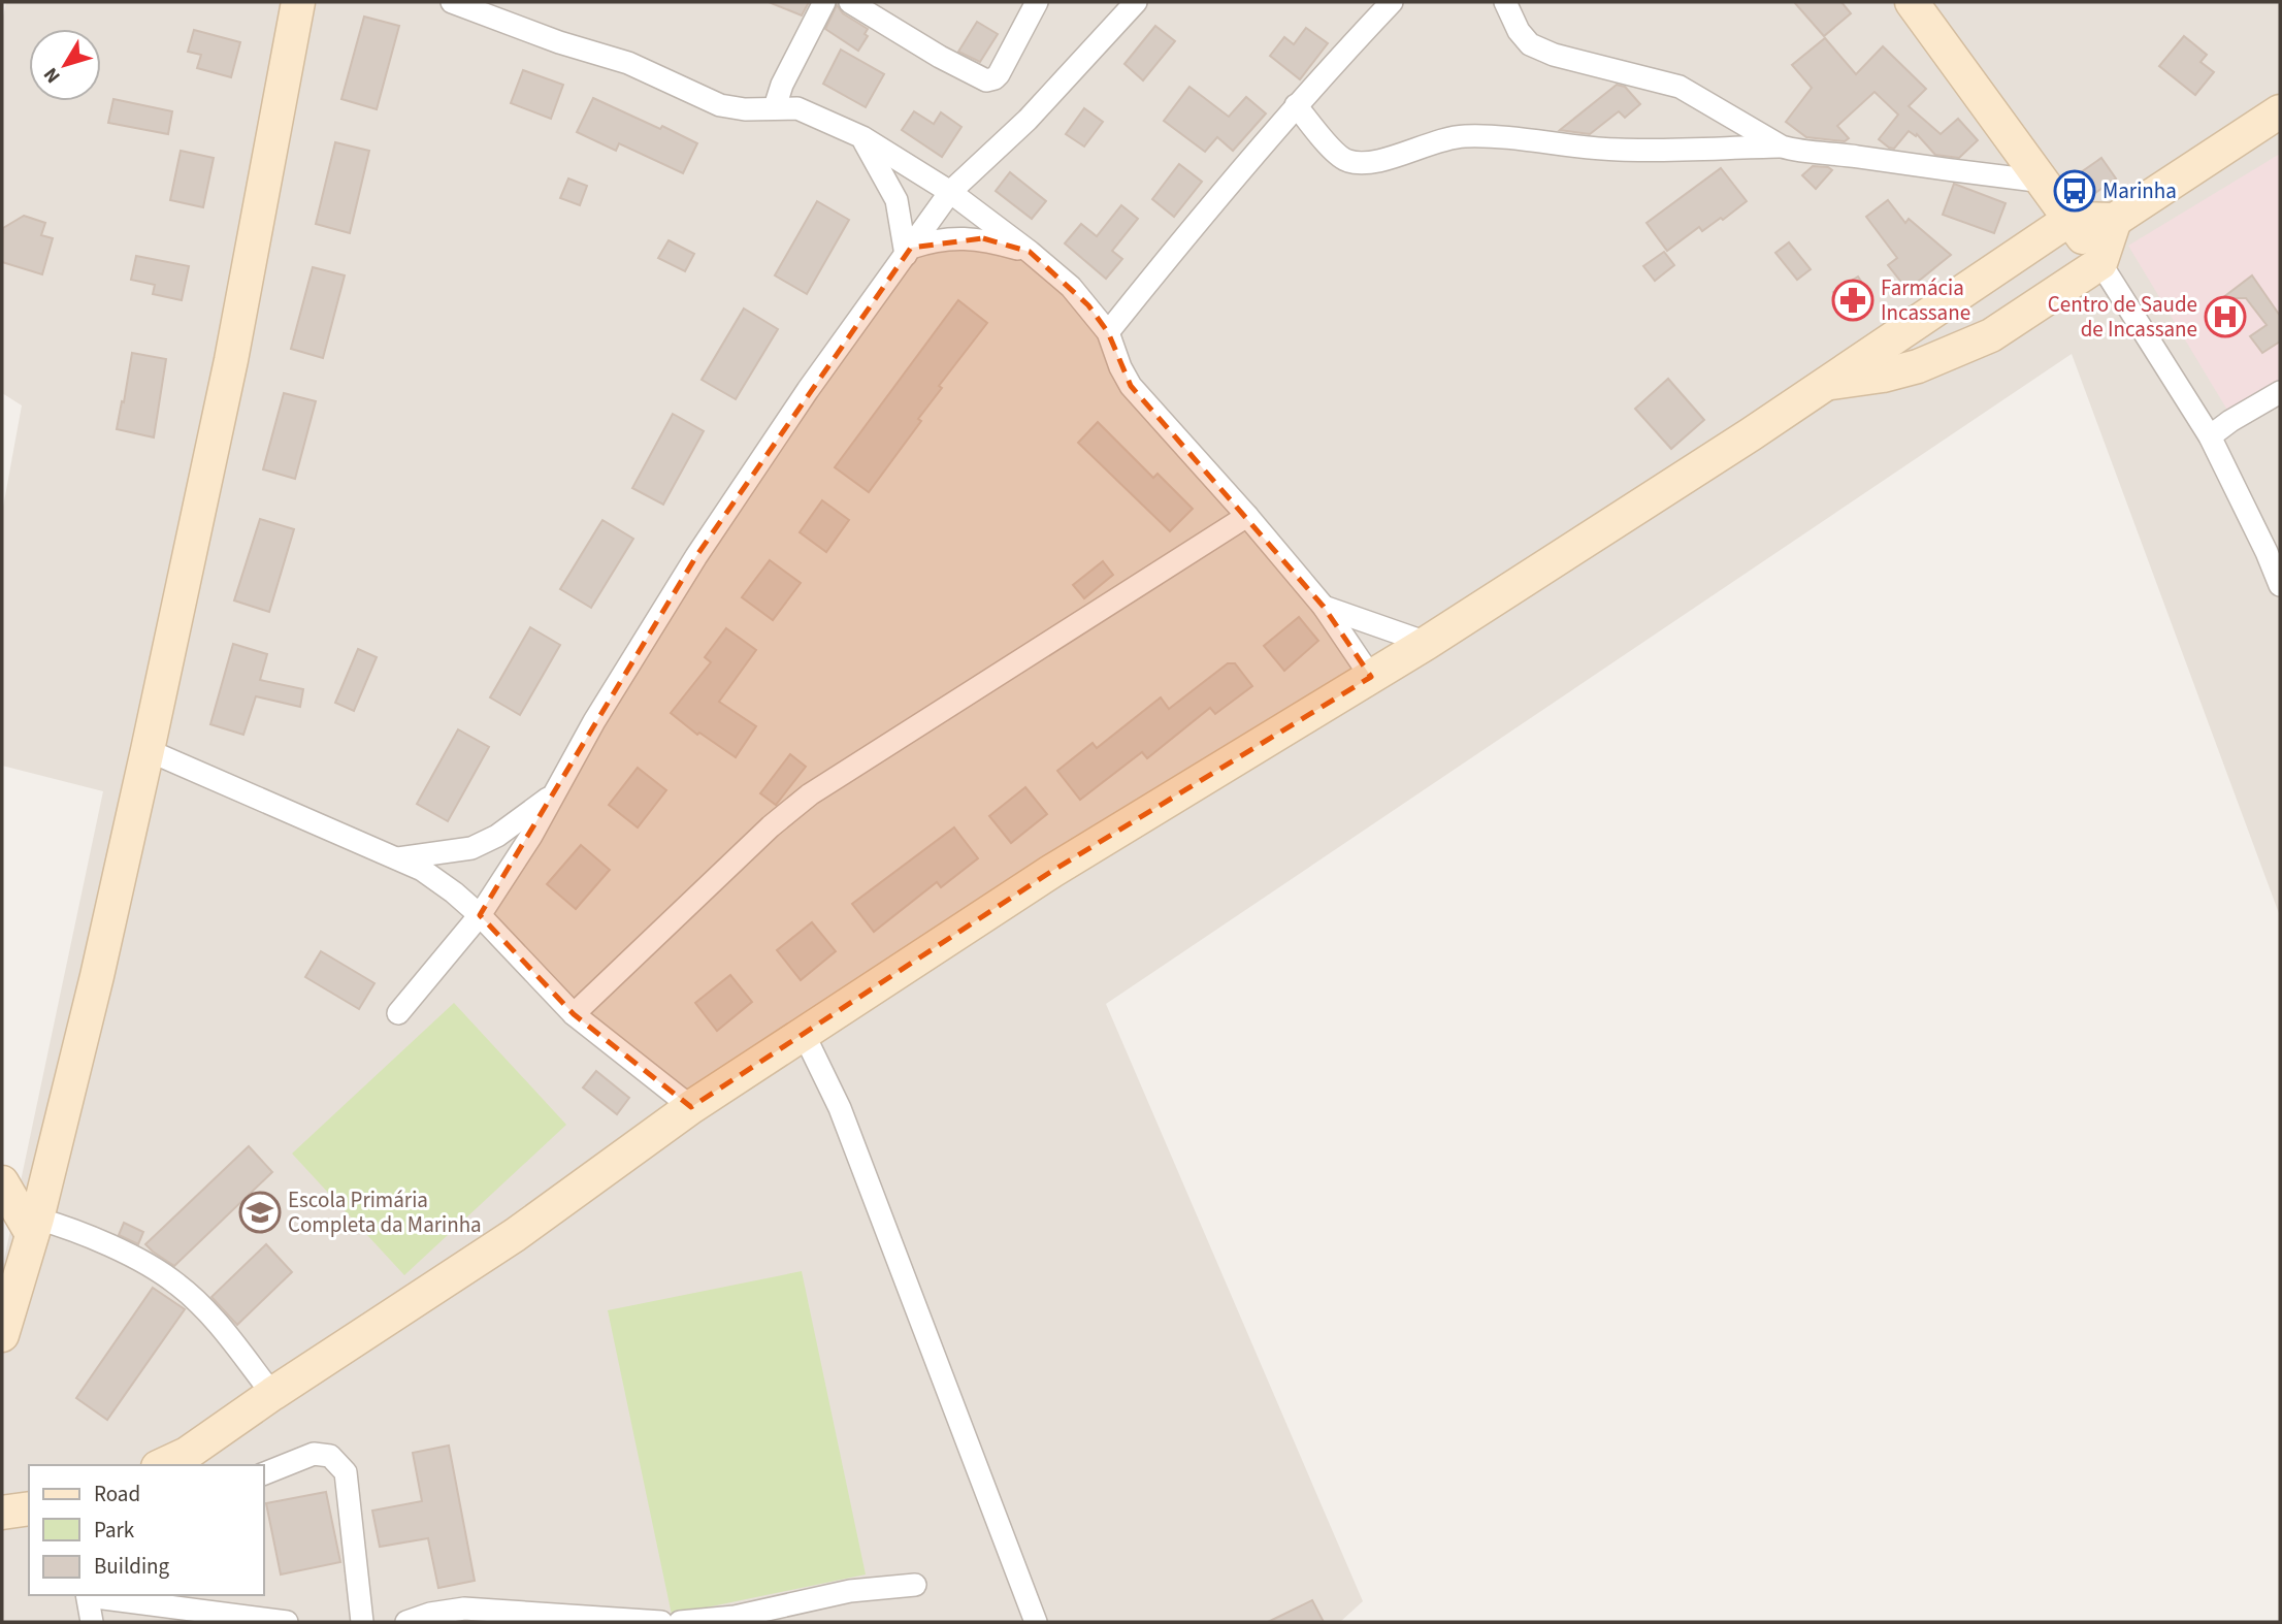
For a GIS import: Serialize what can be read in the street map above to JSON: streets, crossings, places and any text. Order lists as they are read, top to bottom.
{
  "places": {
    "bus stop": ["Marinha"],
    "pharmacy": ["Farmácia Incassane"],
    "hospital": ["Centro de Saude de Incassane"],
    "school or university": ["Escola Primária Completa da Marinha"]
  },
  "legend": ["Road", "Park", "Building"],
  "north": "bottom left"
}
